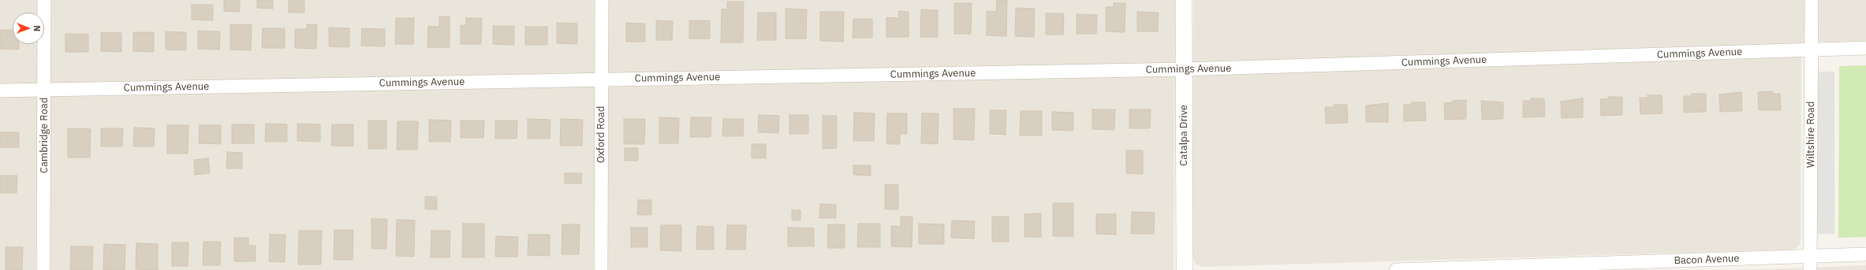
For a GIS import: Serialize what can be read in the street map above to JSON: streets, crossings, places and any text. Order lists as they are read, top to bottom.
{
  "streets": {
    "street": [
      "Cummings Avenue",
      "Oxford Road",
      "Wiltshire Road",
      "Cambridge Road",
      "Catalpa Drive",
      "Bacon Avenue"
    ]
  },
  "crossings": [
    ["Cummings Avenue", "Oxford Road"],
    ["Cummings Avenue", "Wiltshire Road"],
    ["Cummings Avenue", "Cambridge Road"],
    ["Cummings Avenue", "Catalpa Drive"],
    ["Wiltshire Road", "Bacon Avenue"]
  ],
  "north": "right"
}
